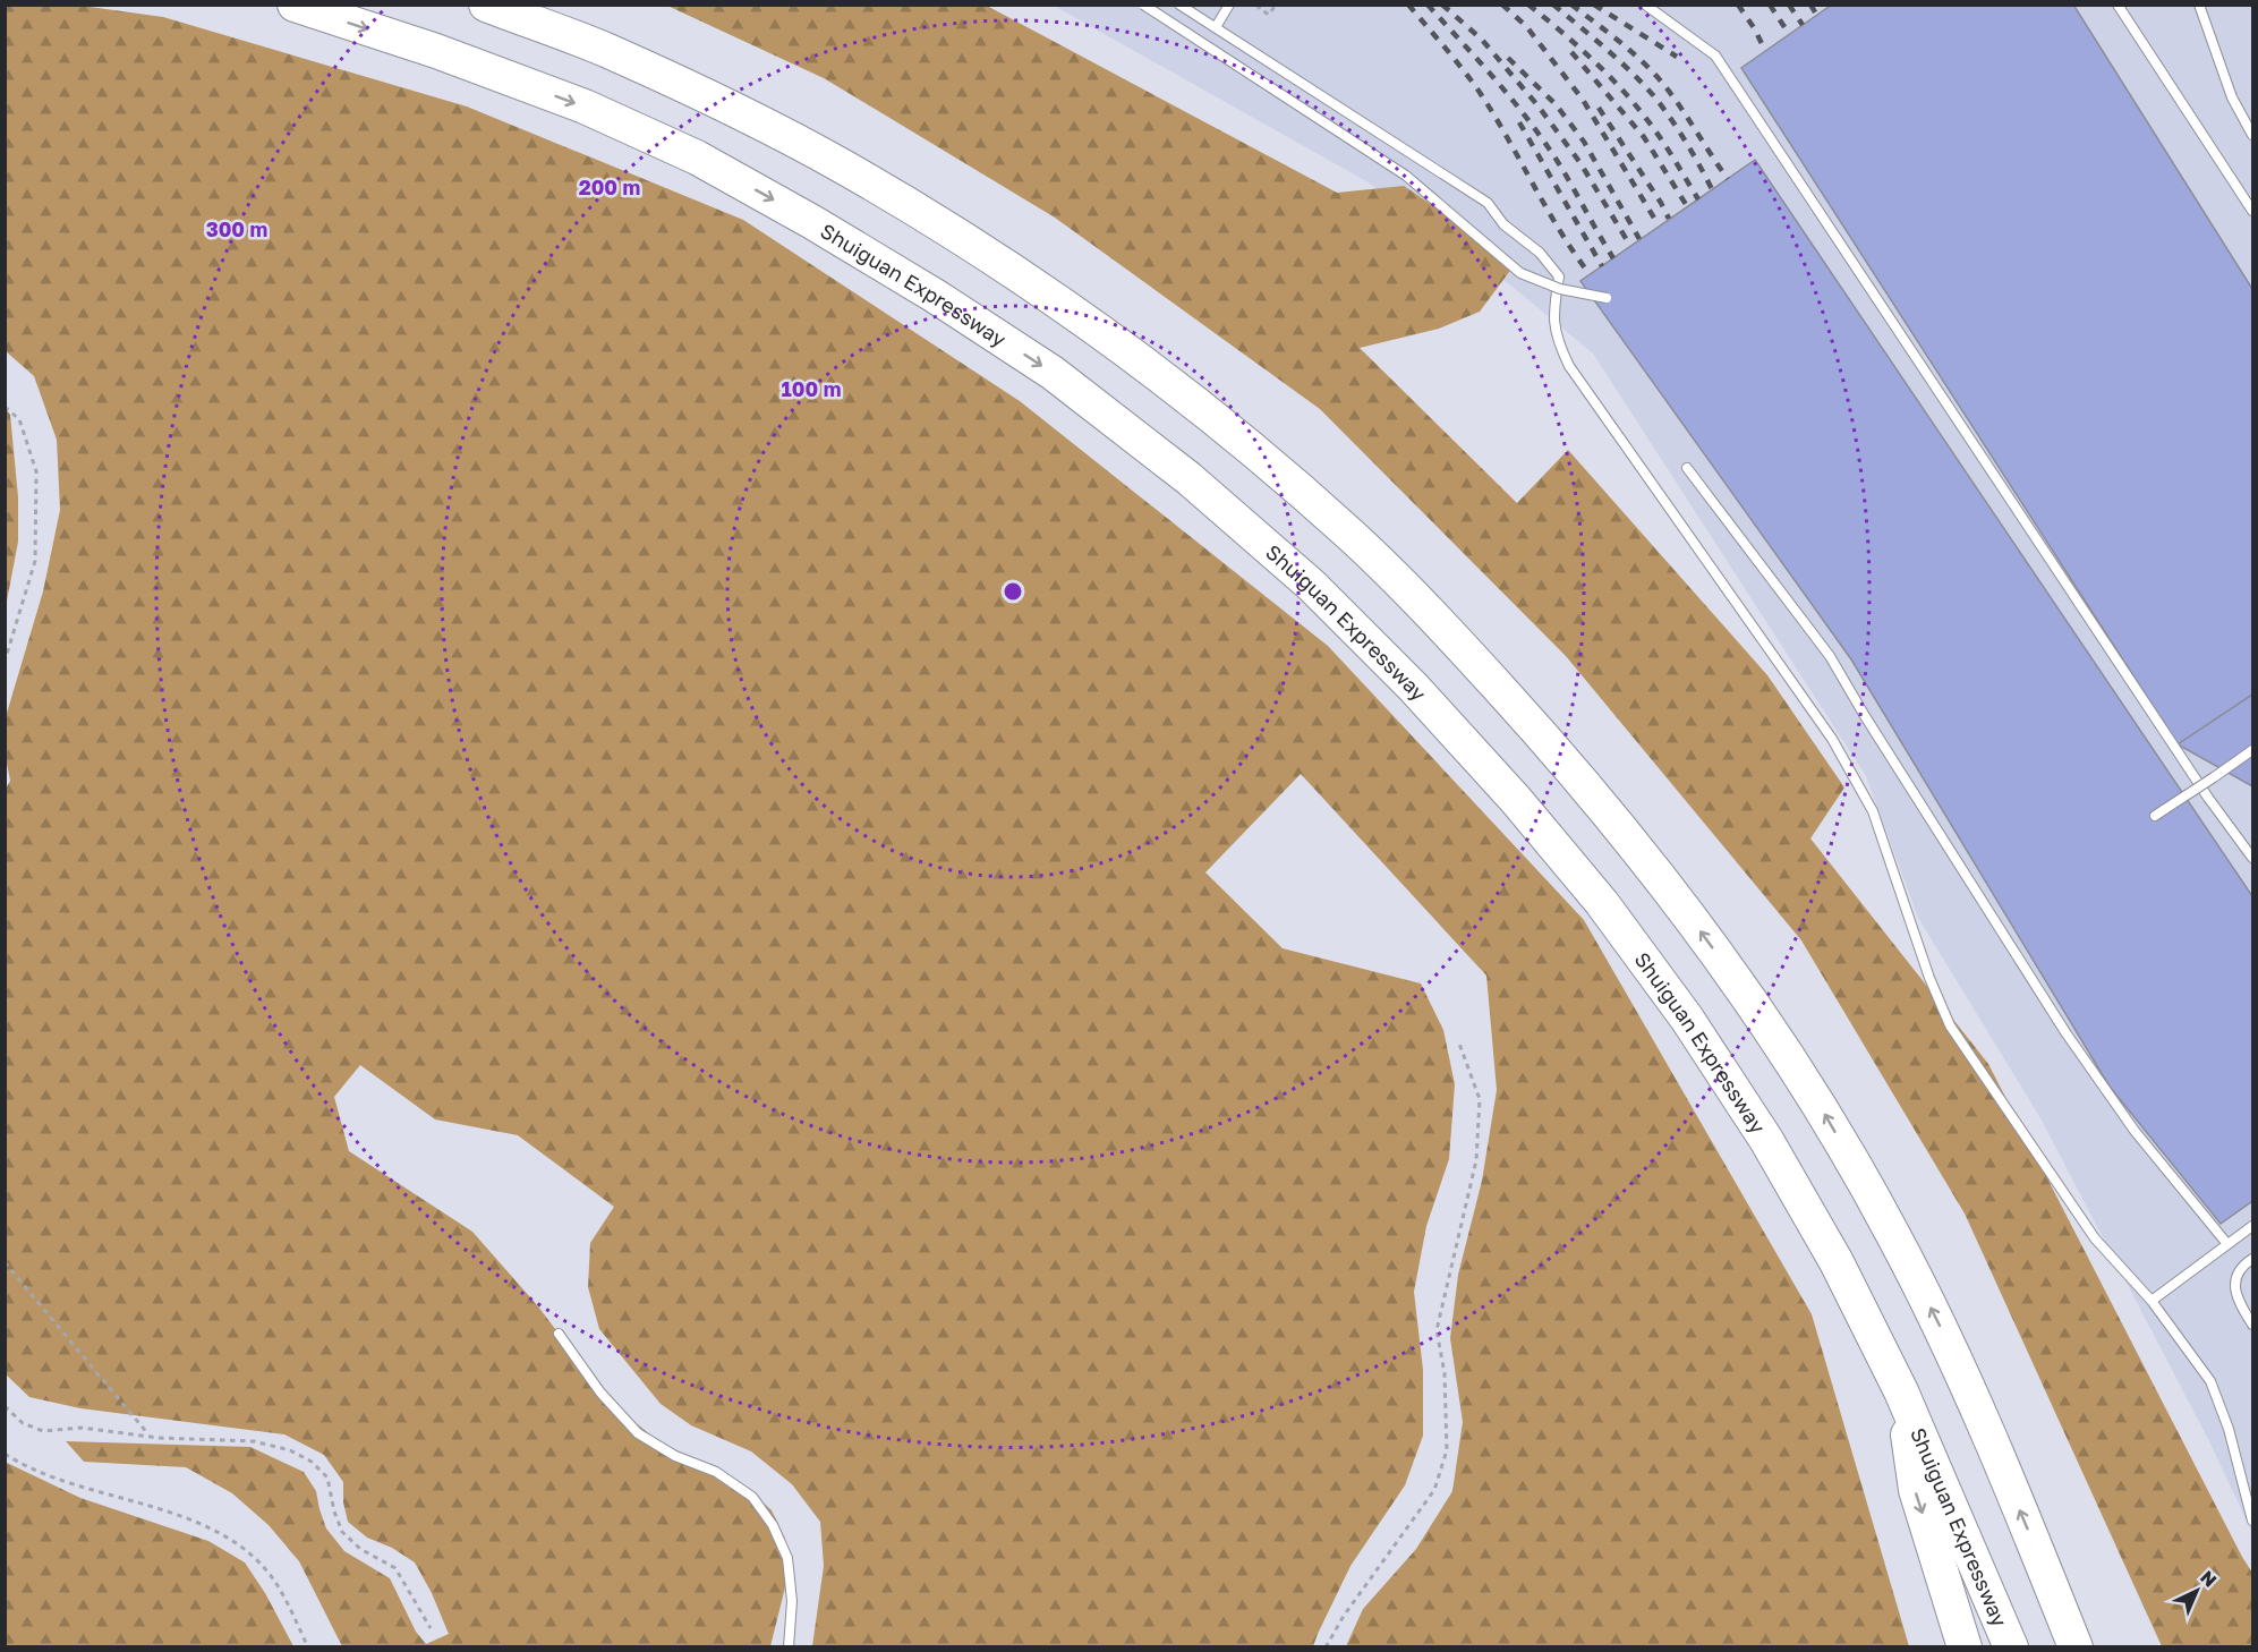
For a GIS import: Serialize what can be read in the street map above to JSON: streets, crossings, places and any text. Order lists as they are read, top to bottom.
{
  "streets": {
    "highway": ["Shuiguan Expressway"]
  },
  "north": "top right",
  "rings": ["200 m", "300 m", "100 m"]
}
